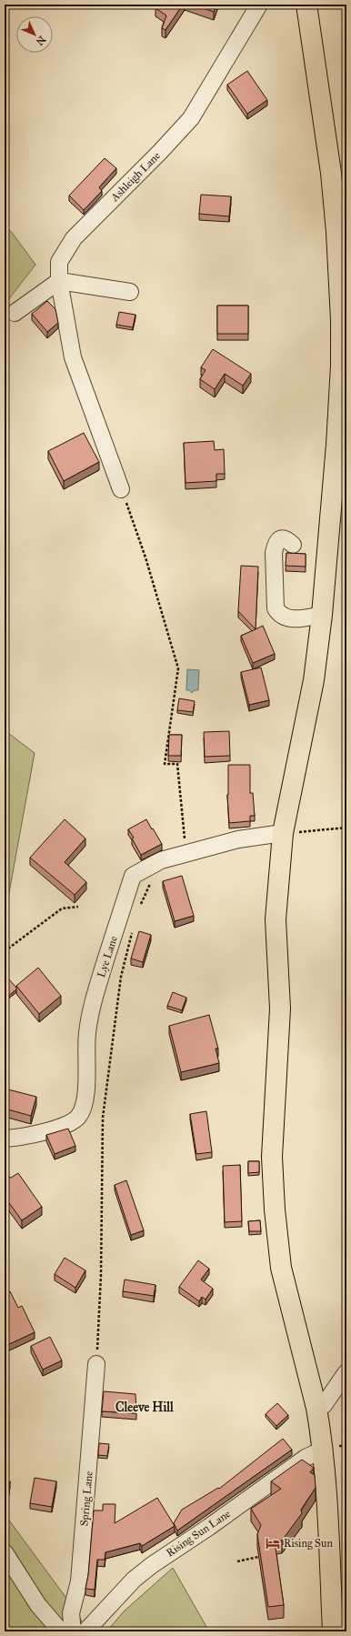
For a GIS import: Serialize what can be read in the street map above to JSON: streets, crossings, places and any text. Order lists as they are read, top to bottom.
{
  "streets": {
    "street": [
      "Ashleigh Lane",
      "Lye Lane",
      "Spring Lane",
      "Rising Sun Lane"
    ]
  },
  "districts": ["Cleeve Hill"],
  "places": {
    "hotel": ["Rising Sun"]
  },
  "north": "bottom right"
}
